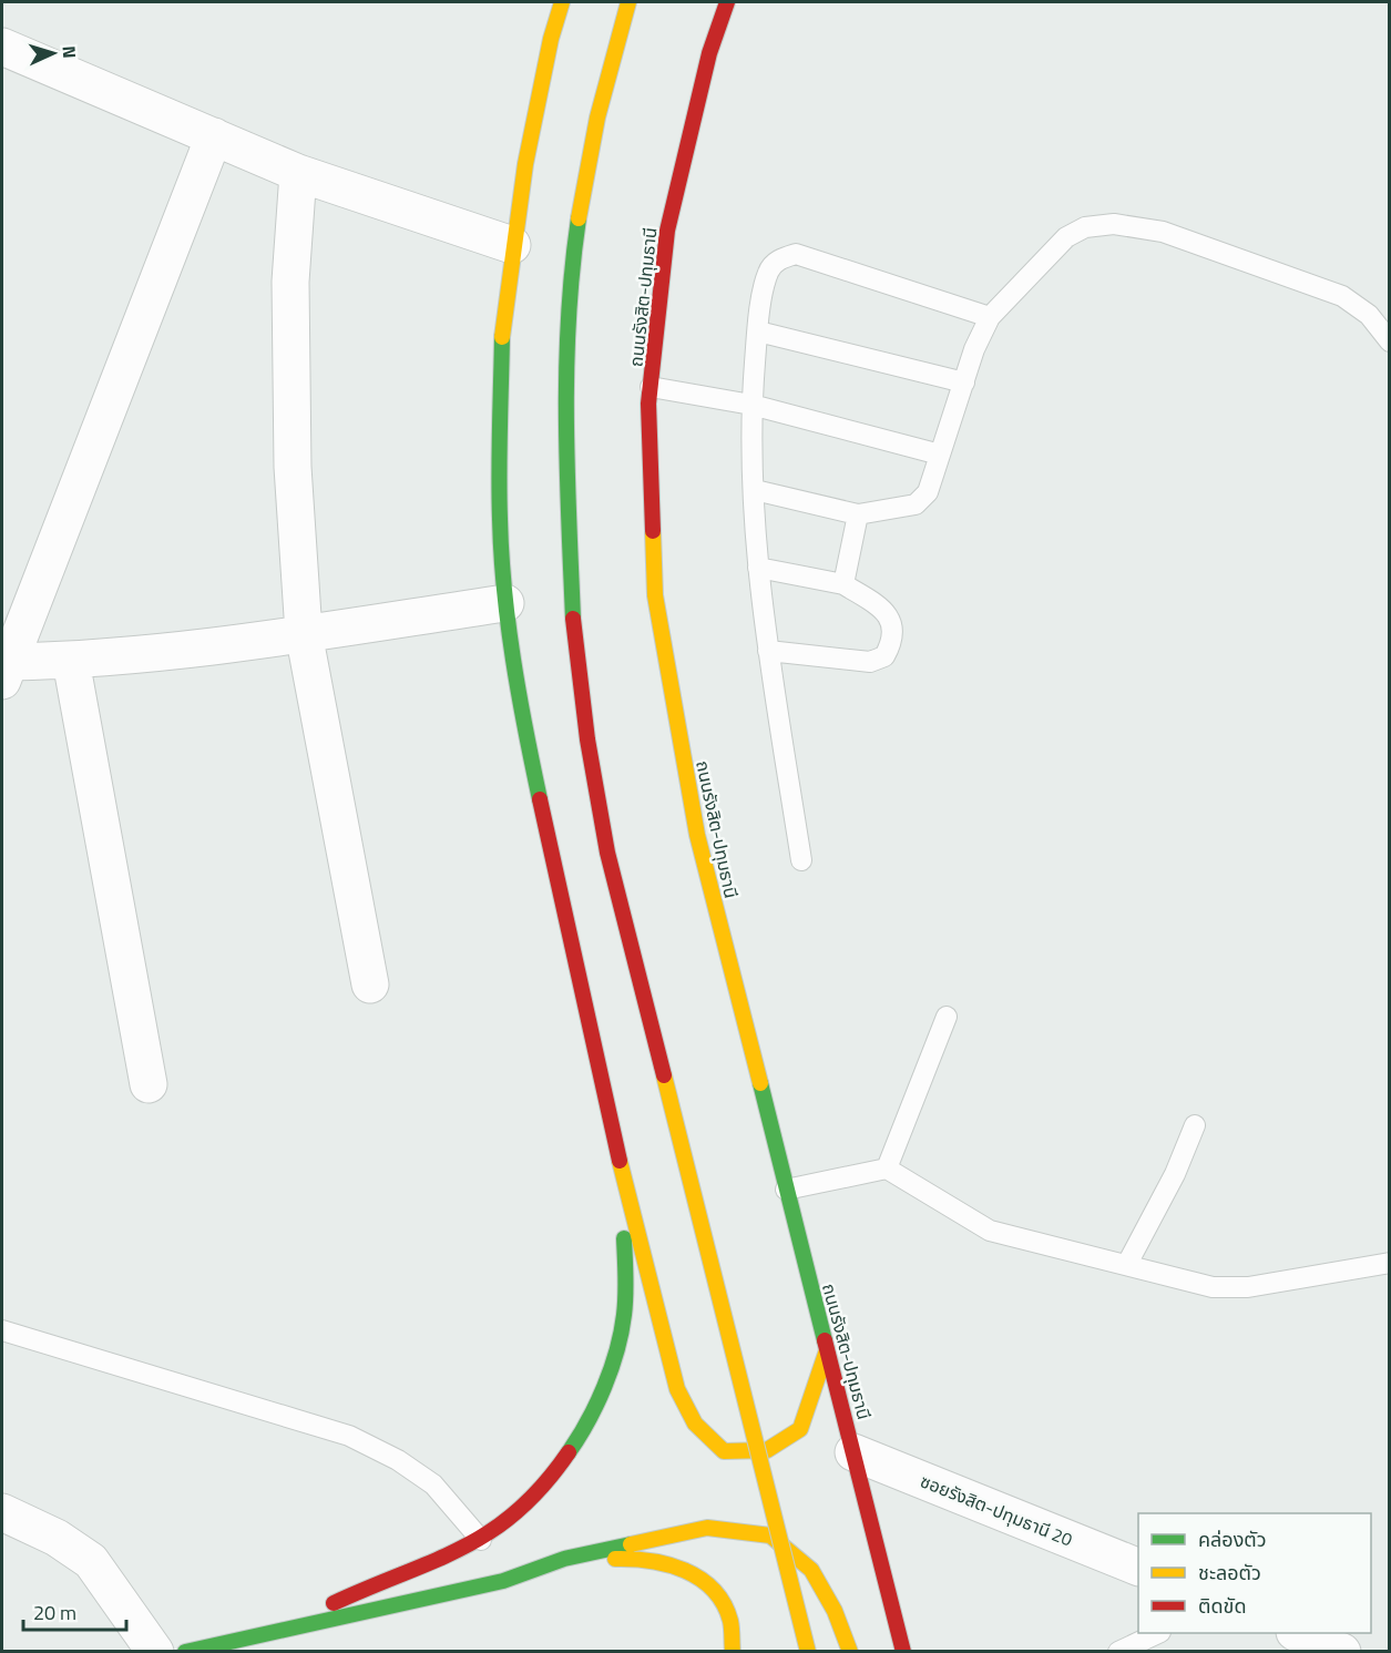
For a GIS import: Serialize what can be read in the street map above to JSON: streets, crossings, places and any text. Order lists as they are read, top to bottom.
{
  "streets": {
    "main road": ["ถนนรังสิต-ปทุมธานี"],
    "street": ["ซอยรังสิต-ปทุมธานี 20"]
  },
  "crossings": [
    ["ถนนรังสิต-ปทุมธานี", "ซอยรังสิต-ปทุมธานี 20"]
  ],
  "legend": ["คล่องตัว", "ชะลอตัว", "ติดขัด"],
  "scale_bar": "20 m",
  "north": "right"
}
